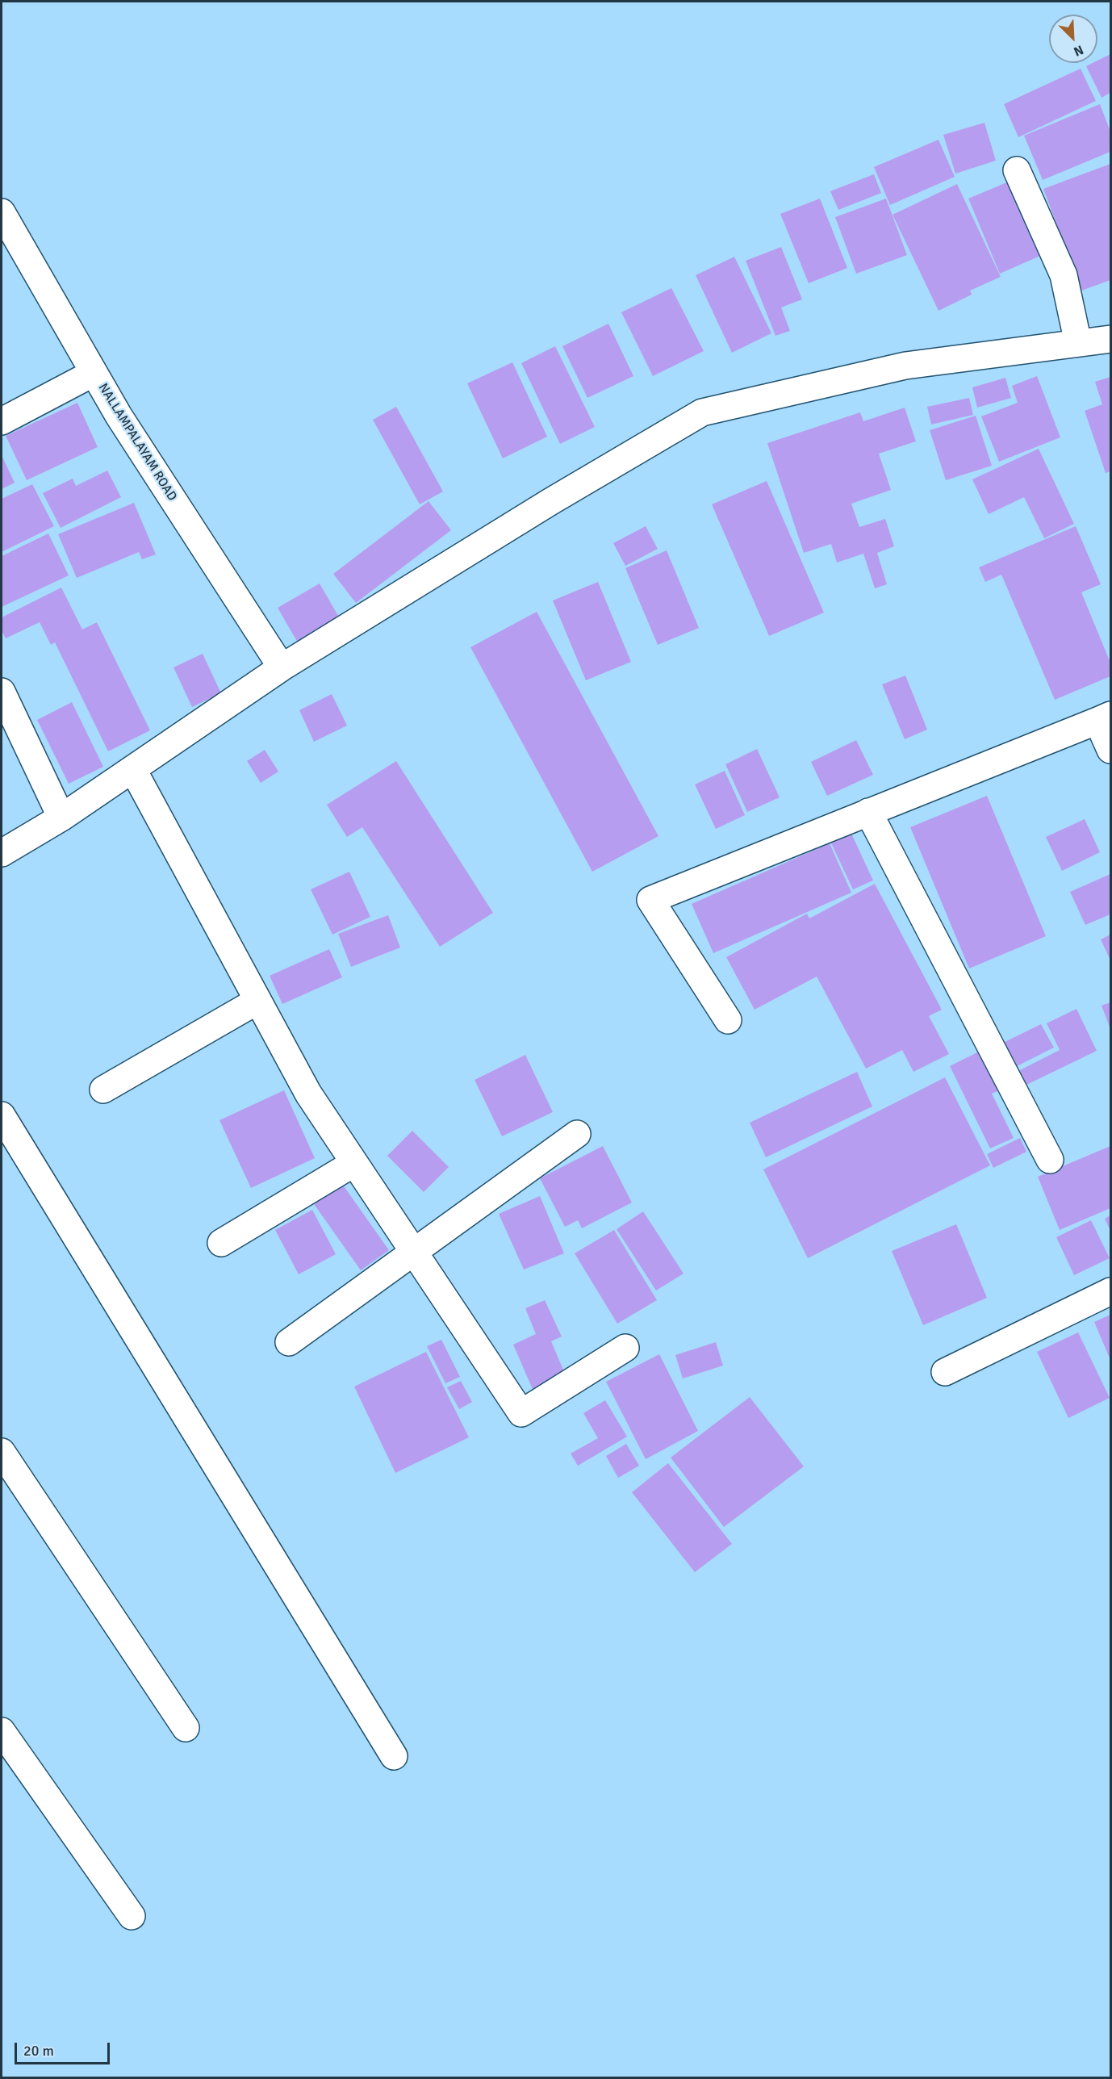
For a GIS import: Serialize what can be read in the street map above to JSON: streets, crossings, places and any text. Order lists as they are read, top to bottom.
{
  "streets": {
    "street": ["NALLAMPALAYAM ROAD"]
  },
  "scale_bar": "20 m",
  "north": "bottom right"
}
